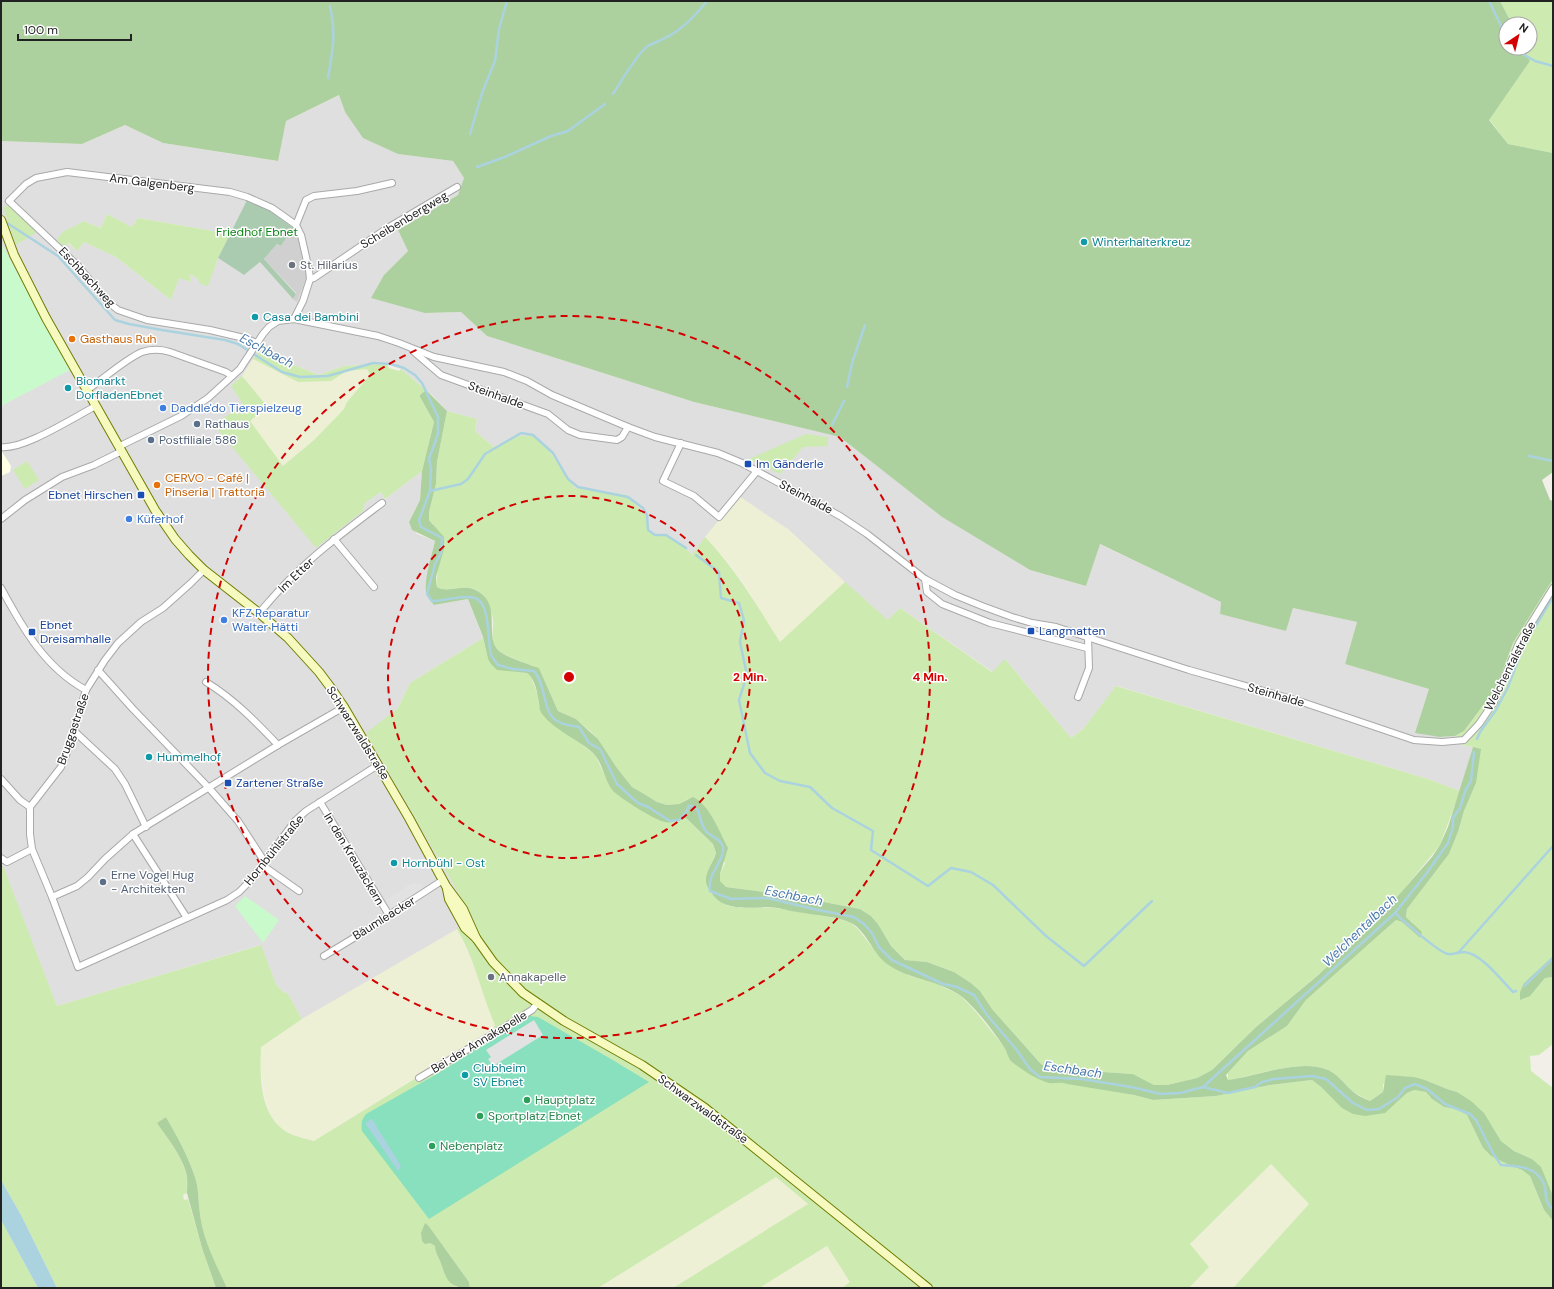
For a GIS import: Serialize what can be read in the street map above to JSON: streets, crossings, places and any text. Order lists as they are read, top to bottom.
{
  "streets": {
    "main road": ["Schwarzwaldstraße"],
    "street": [
      "Am Galgenberg",
      "Scheibenbergweg",
      "Eschbachweg",
      "Steinhalde",
      "Im Etter",
      "Welchentalstraße",
      "Bruggastraße",
      "Hornbühlstraße",
      "In den Kreuzäckern",
      "Bäumleacker",
      "Bei der Annakapelle"
    ]
  },
  "crossings": [
    ["Am Galgenberg", "Eschbachweg"],
    ["Eschbachweg", "Steinhalde"],
    ["Steinhalde", "Welchentalstraße"],
    ["Steinhalde", "Schwarzwaldstraße"],
    ["Im Etter", "Schwarzwaldstraße"],
    ["Bruggastraße", "Schwarzwaldstraße"],
    ["Schwarzwaldstraße", "Hornbühlstraße"],
    ["Schwarzwaldstraße", "Bäumleacker"],
    ["Schwarzwaldstraße", "Bei der Annakapelle"],
    ["Hornbühlstraße", "In den Kreuzäckern"],
    ["In den Kreuzäckern", "Bäumleacker"]
  ],
  "water": ["Eschbach", "Welchentalbach"],
  "parks": ["Friedhof Ebnet"],
  "places": {
    "other": [
      "Winterhalterkreuz",
      "St. Hilarius",
      "Casa dei Bambini",
      "Gasthaus Ruh",
      "Biomarkt DorfladenEbnet",
      "Daddle'do Tierspielzeug",
      "Rathaus",
      "Postfiliale 586",
      "CERVO - Café | Pinseria | Trattoria",
      "Küferhof",
      "KFZ Reparatur Walter Hätti",
      "Hummelhof",
      "Hornbühl - Ost",
      "Erne Vogel Hug - Architekten",
      "Annakapelle",
      "Clubheim SV Ebnet",
      "Hauptplatz",
      "Sportplatz Ebnet",
      "Nebenplatz"
    ],
    "transit": [
      "Im Gänderle",
      "Ebnet Hirschen",
      "Langmatten",
      "Ebnet Dreisamhalle",
      "Zartener Straße"
    ]
  },
  "scale_bar": "100 m",
  "north": "top right",
  "rings": ["2 Min.", "4 Min."]
}
